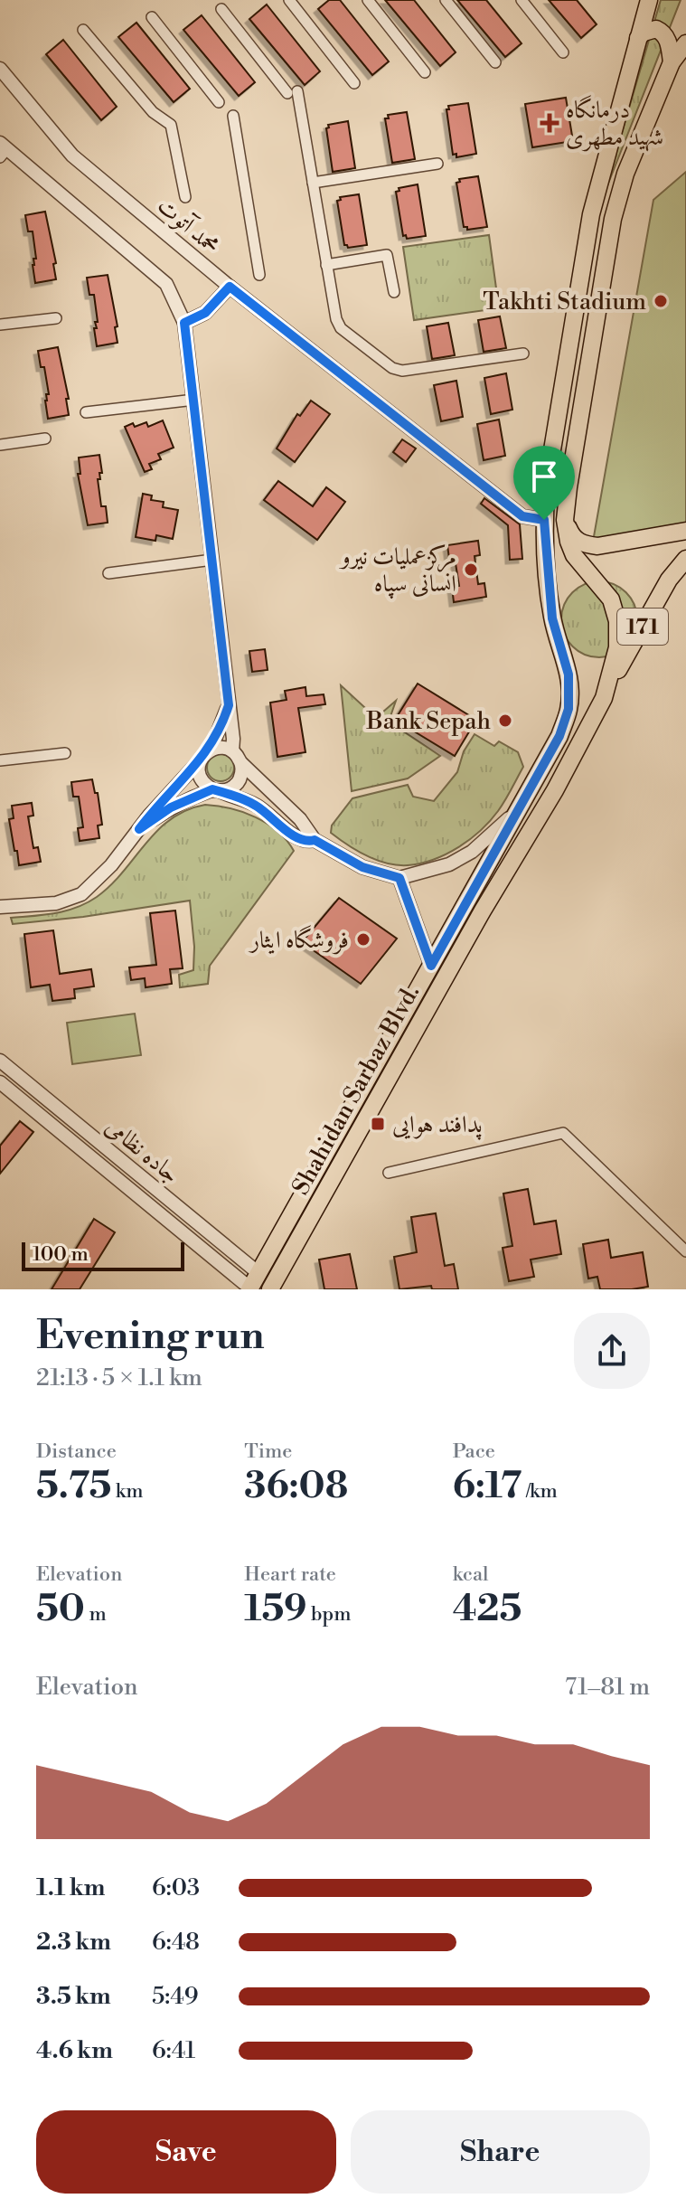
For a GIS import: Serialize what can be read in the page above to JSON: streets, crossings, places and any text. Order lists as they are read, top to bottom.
{
  "streets": {
    "main road": ["171", "Shahidan Sarbaz Blvd."],
    "street": ["محمد آتوت", "جاده نظامی"]
  },
  "crossings": [
    ["محمد آتوت", "Shahidan Sarbaz Blvd."],
    ["171", "Shahidan Sarbaz Blvd."],
    ["Shahidan Sarbaz Blvd.", "جاده نظامی"]
  ],
  "places": {
    "health": ["درمانگاه شهید مطهری"],
    "other": [
      "Takhti Stadium",
      "مرکزعملیات نیرو انسانی سپاه",
      "Bank Sepah",
      "فروشگاه ایثار"
    ],
    "transit": ["پدافند هوایی"]
  },
  "scale_bar": "100 m",
  "page": {
    "scale": "100 m",
    "heading": ["Evening run", "21:13 · 5 × 1.1 km"],
    "stats": [
      ["Distance", "5.75 km"],
      ["Time", "36:08"],
      ["Pace", "6:17 /km"],
      ["Elevation", "50 m"],
      ["Heart rate", "159 bpm"],
      ["kcal", "425"]
    ],
    "chart": ["Elevation", "71–81 m"],
    "list": [
      {
        "name": "1.1 km",
        "note": "6:03"
      },
      {
        "name": "2.3 km",
        "note": "6:48"
      },
      {
        "name": "3.5 km",
        "note": "5:49"
      },
      {
        "name": "4.6 km",
        "note": "6:41"
      }
    ],
    "buttons": ["Save", "Share"]
  }
}
